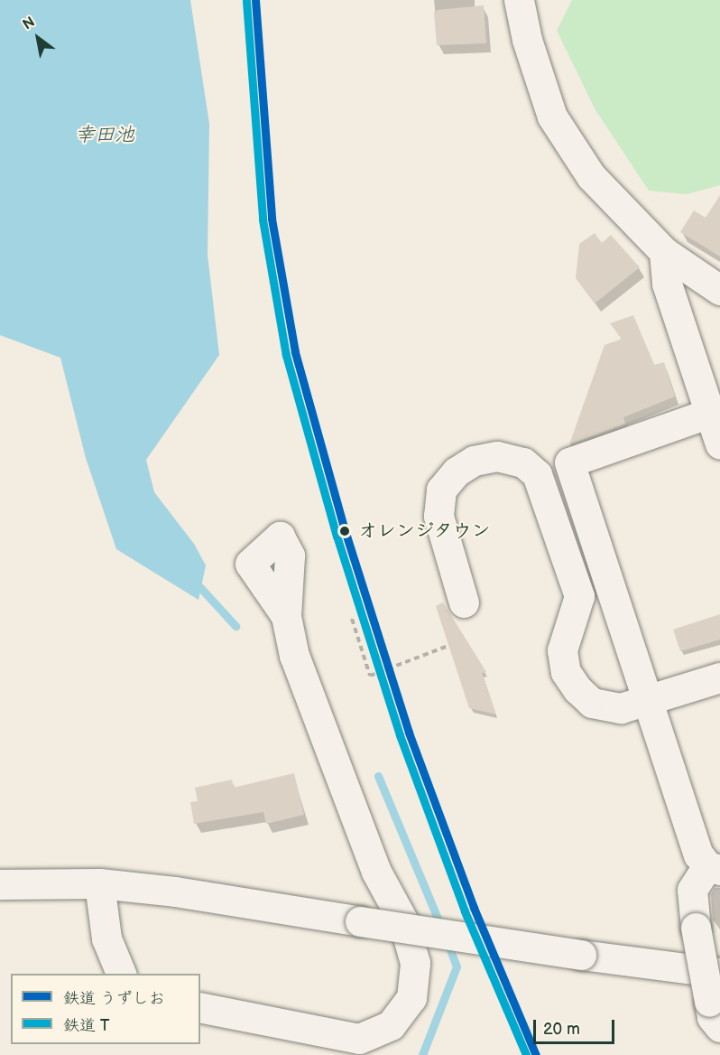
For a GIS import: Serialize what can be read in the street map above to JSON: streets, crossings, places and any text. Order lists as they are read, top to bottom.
{
  "water": ["幸田池"],
  "places": ["オレンジタウン"],
  "lines": ["rail line うずしお", "rail line T"],
  "legend": ["鉄道 うずしお", "鉄道 T"],
  "scale_bar": "20 m",
  "north": "top left"
}
